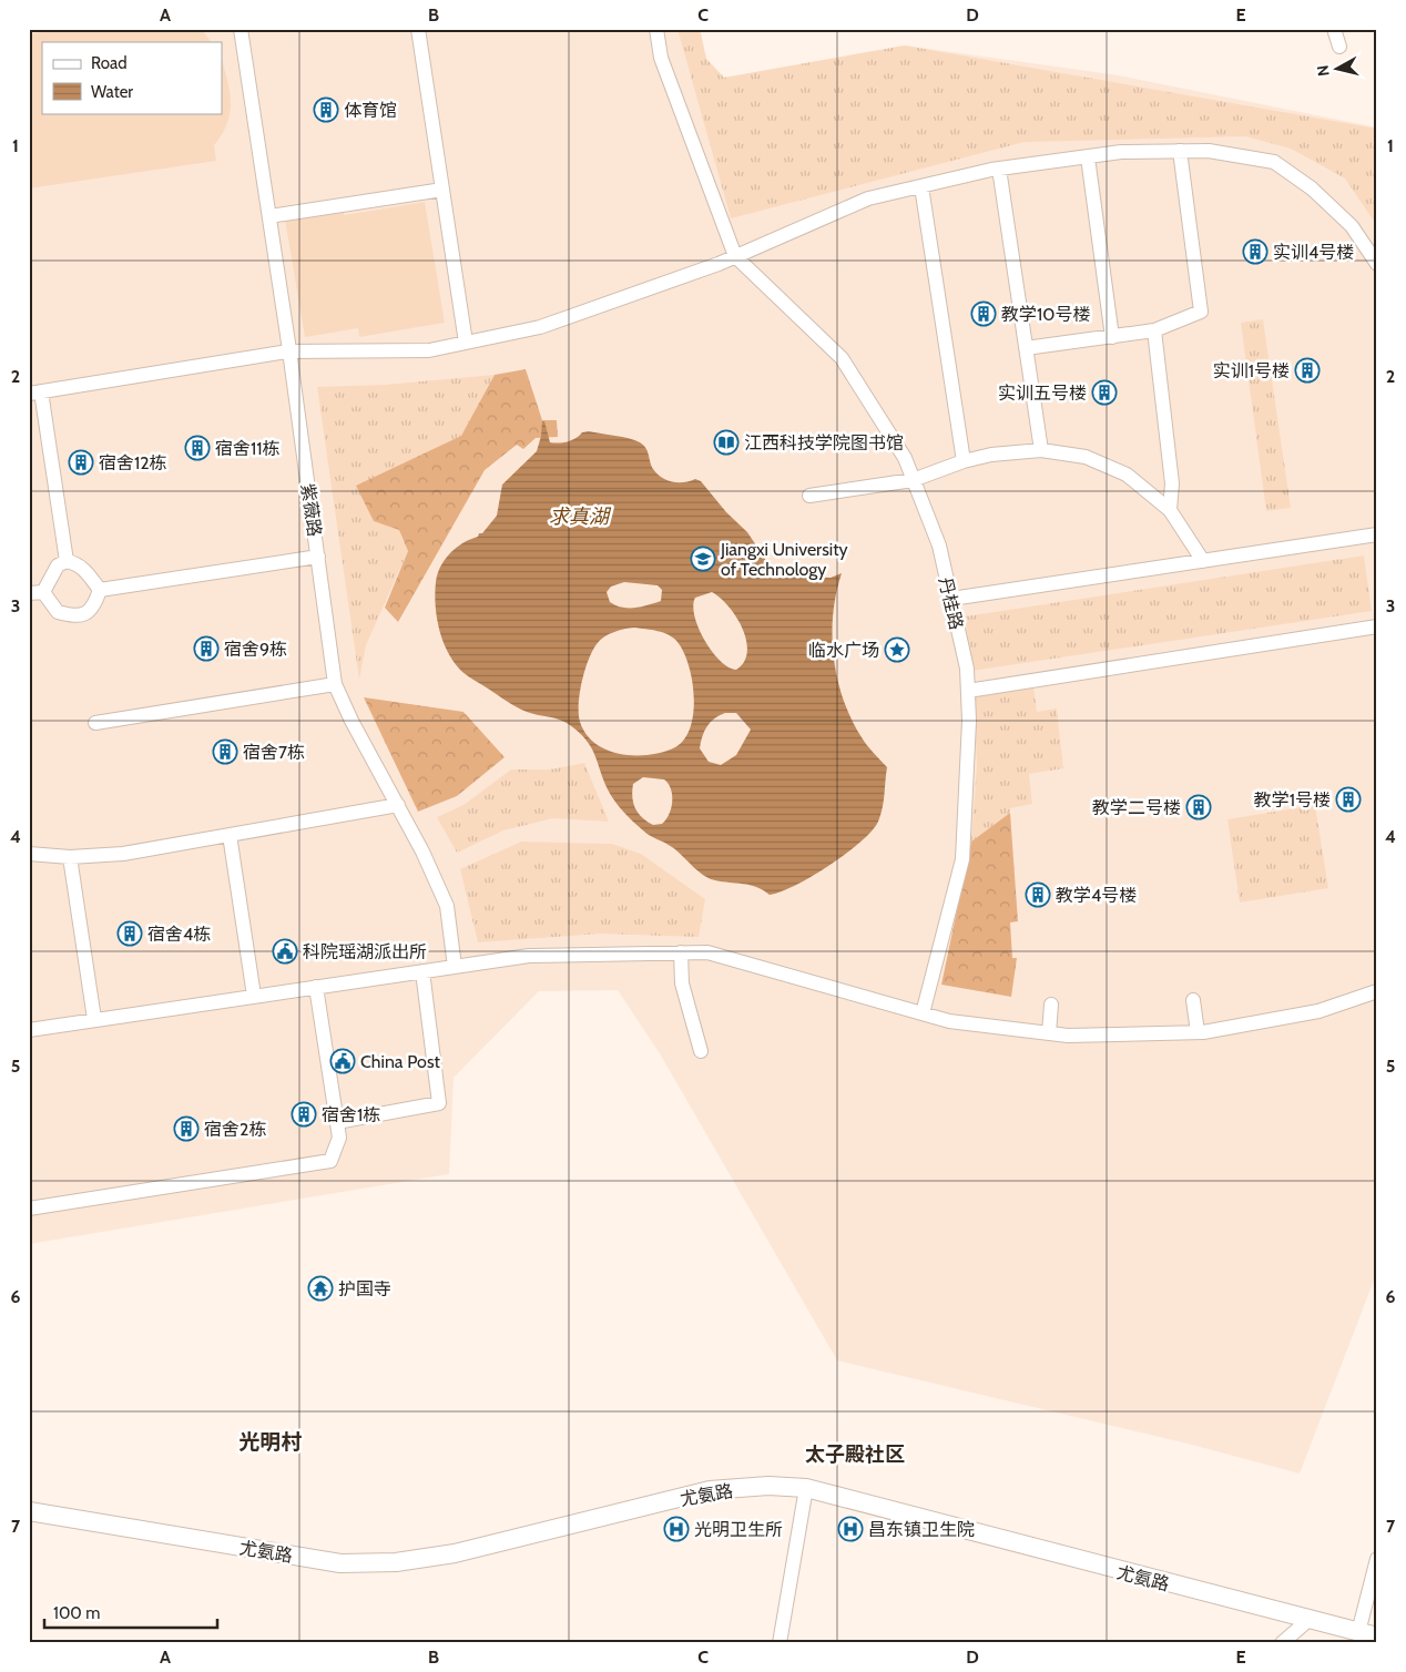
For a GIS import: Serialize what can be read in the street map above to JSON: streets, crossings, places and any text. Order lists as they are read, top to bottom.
{
  "streets": {
    "main road": ["尤氨路"],
    "street": ["紫薇路", "丹桂路"]
  },
  "districts": ["光明村", "太子殿社区"],
  "water": ["求真湖"],
  "places": {
    "building": [
      "体育馆",
      "实训4号楼",
      "教学10号楼",
      "实训1号楼",
      "实训五号楼",
      "宿舍11栋",
      "宿舍12栋",
      "宿舍9栋",
      "宿舍7栋",
      "教学1号楼",
      "教学二号楼",
      "教学4号楼",
      "宿舍4栋",
      "宿舍1栋",
      "宿舍2栋"
    ],
    "library": ["江西科技学院图书馆"],
    "school or university": ["Jiangxi University of Technology"],
    "place": ["临水广场"],
    "public building": ["科院瑶湖派出所", "China Post"],
    "temple": ["护国寺"],
    "hospital": ["光明卫生所", "昌东镇卫生院"]
  },
  "legend": ["Road", "Water"],
  "scale_bar": "100 m",
  "north": "left",
  "grid": {
    "columns": [
      "A",
      "B",
      "C",
      "D",
      "E"
    ],
    "rows": [
      "1",
      "2",
      "3",
      "4",
      "5",
      "6",
      "7"
    ]
  }
}
